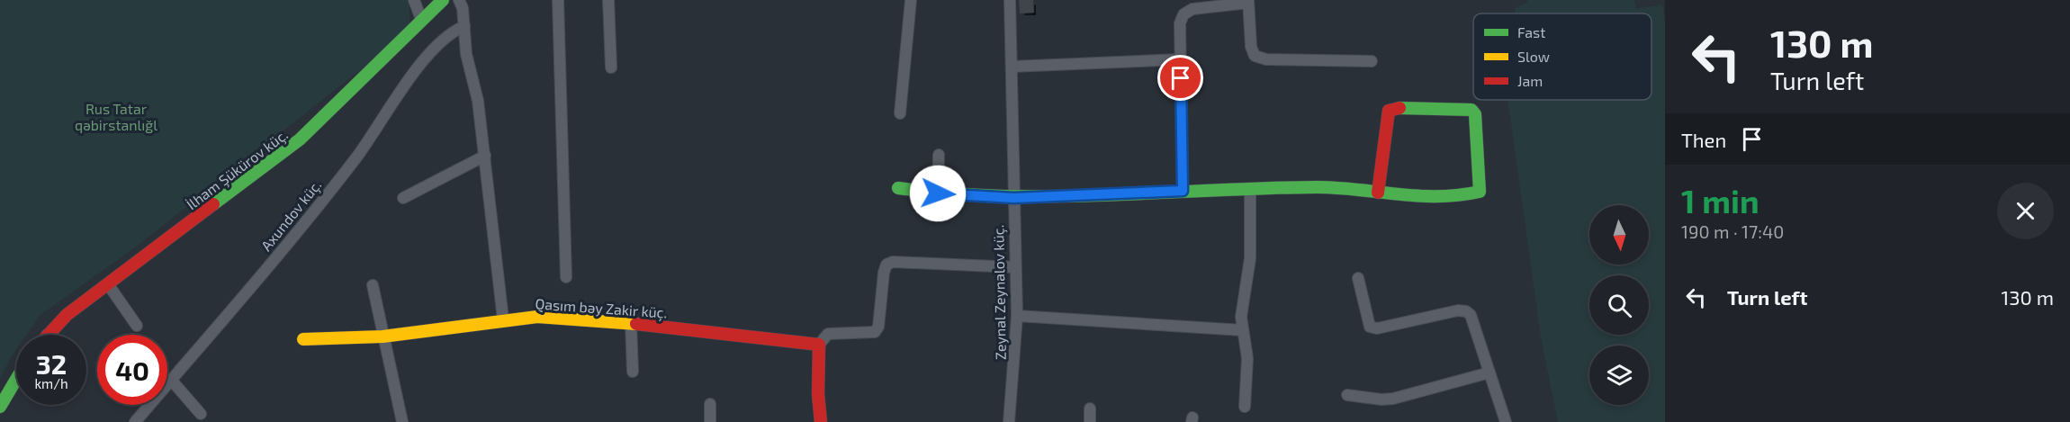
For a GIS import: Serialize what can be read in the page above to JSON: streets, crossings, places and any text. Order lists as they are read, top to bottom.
{
  "streets": {
    "street": [
      "İlham Şükürov küç.",
      "Axundov küç.",
      "Zeynal Zeynalov küç.",
      "Qasım bəy Zakir küç."
    ]
  },
  "parks": ["Rus Tatar qəbirstanlığl"],
  "legend": ["Fast", "Slow", "Jam"],
  "north": "bottom",
  "page": {
    "turn": ["130 m", "Turn left"],
    "then": "Then",
    "heading": ["1 min", "190 m · 17:40"],
    "list": [
      {
        "name": "Turn left",
        "value": "130 m"
      }
    ],
    "speed": "32 km/h",
    "limit": "40"
  }
}
